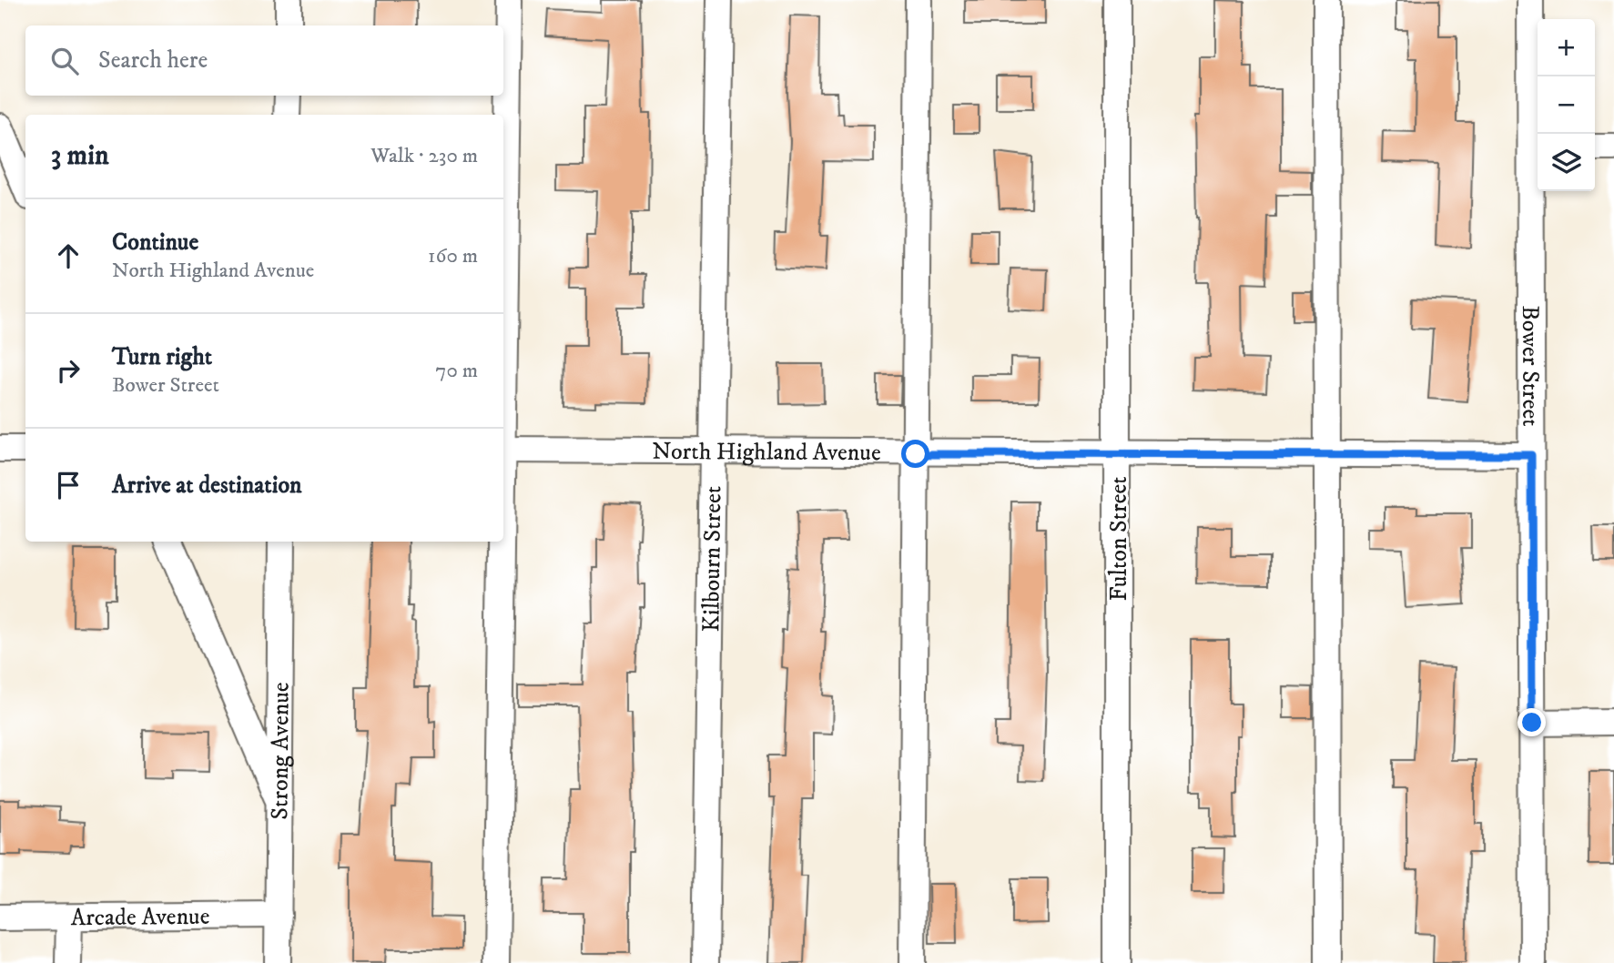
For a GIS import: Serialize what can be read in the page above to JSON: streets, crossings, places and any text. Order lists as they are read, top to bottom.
{
  "streets": {
    "street": [
      "Bower Street",
      "North Highland Avenue",
      "Fulton Street",
      "Kilbourn Street",
      "Strong Avenue",
      "Arcade Avenue"
    ]
  },
  "crossings": [
    ["Bower Street", "North Highland Avenue"],
    ["North Highland Avenue", "Fulton Street"],
    ["North Highland Avenue", "Kilbourn Street"],
    ["Strong Avenue", "Arcade Avenue"]
  ],
  "page": {
    "map_buttons": ["+", "−"],
    "search": "Search here",
    "heading": ["3 min", "Walk · 230 m"],
    "list": [
      ["Continue", "North Highland Avenue", "160 m"],
      ["Turn right", "Bower Street", "70 m"],
      "Arrive at destination"
    ]
  }
}
